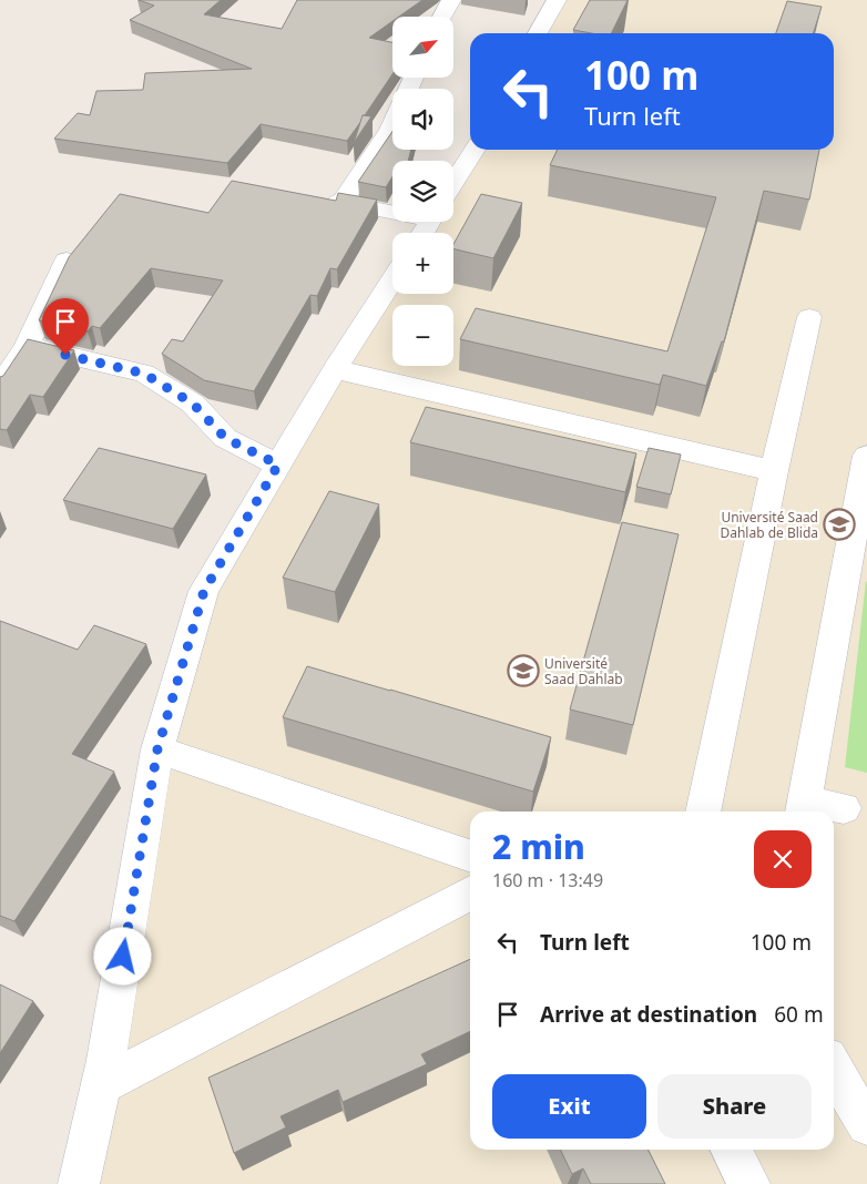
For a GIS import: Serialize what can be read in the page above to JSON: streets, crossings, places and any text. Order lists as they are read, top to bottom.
{
  "places": {
    "school or university": ["Université Saad Dahlab de Blida", "Université Saad Dahlab"]
  },
  "north": "top right",
  "page": {
    "map_buttons": ["+", "−"],
    "turn": ["100 m", "Turn left"],
    "heading": ["2 min", "160 m · 13:49"],
    "list": [
      {
        "name": "Turn left",
        "value": "100 m"
      },
      {
        "name": "Arrive at destination",
        "value": "60 m"
      }
    ],
    "buttons": ["Exit", "Share"]
  }
}
